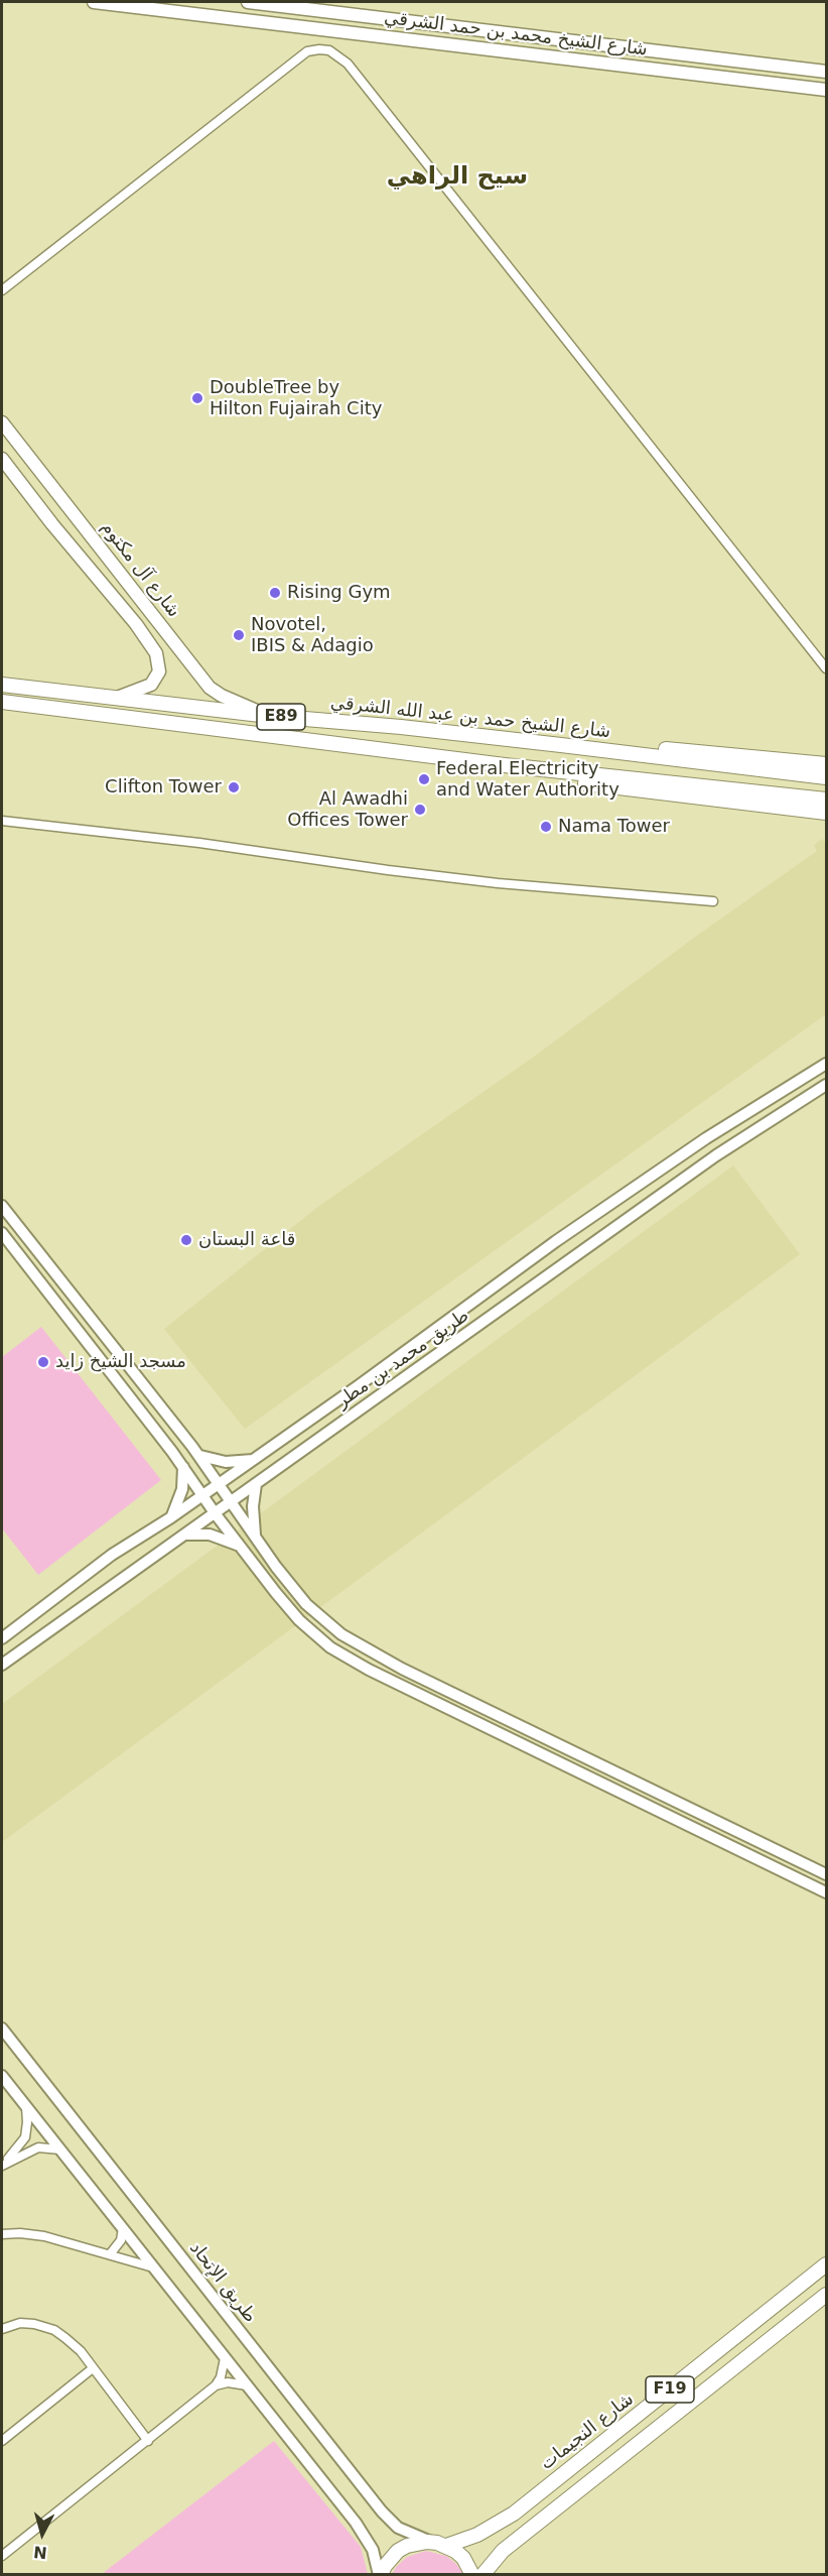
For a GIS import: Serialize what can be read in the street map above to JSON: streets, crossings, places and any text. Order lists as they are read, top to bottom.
{
  "streets": {
    "main road": [
      "شارع الشيخ محمد بن حمد الشرقي",
      "شارع آل مكتوم",
      "E89",
      "شارع الشيخ حمد بن عبد الله الشرقي",
      "F19",
      "شارع النجيمات"
    ],
    "street": ["طريق محمد بن مطر", "طريق اﻹتحاد"]
  },
  "crossings": [
    ["شارع آل مكتوم", "شارع الشيخ حمد بن عبد الله الشرقي"]
  ],
  "districts": ["سيح الراهي"],
  "places": [
    "DoubleTree by Hilton Fujairah City",
    "Rising Gym",
    "Novotel, IBIS & Adagio",
    "Federal Electricity and Water Authority",
    "Clifton Tower",
    "Al Awadhi Offices Tower",
    "Nama Tower",
    "قاعة البستان",
    "مسجد الشيخ زايد"
  ],
  "north": "bottom"
}
